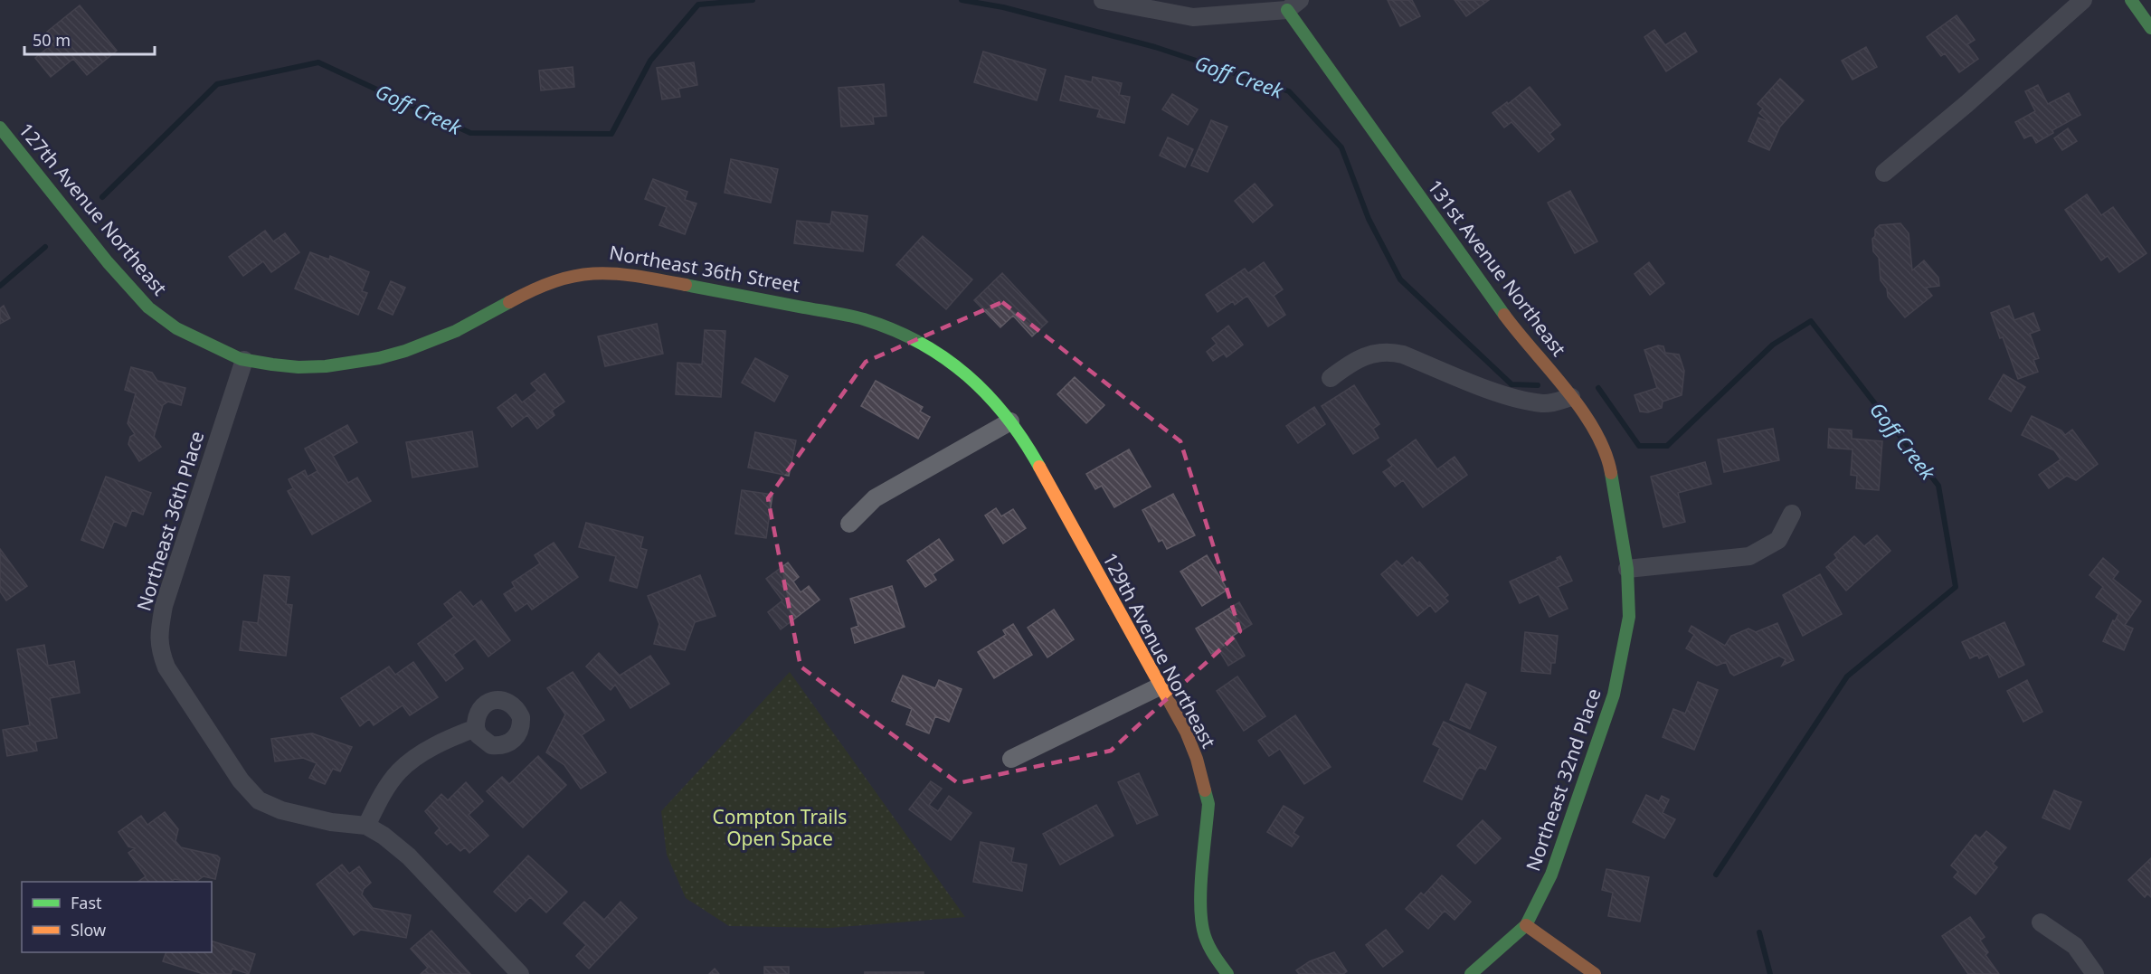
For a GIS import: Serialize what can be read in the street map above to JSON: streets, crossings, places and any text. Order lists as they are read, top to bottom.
{
  "streets": {
    "street": [
      "127th Avenue Northeast",
      "131st Avenue Northeast",
      "Northeast 36th Street",
      "Northeast 36th Place",
      "129th Avenue Northeast",
      "Northeast 32nd Place"
    ]
  },
  "crossings": [
    ["127th Avenue Northeast", "Northeast 36th Street"],
    ["127th Avenue Northeast", "Northeast 36th Place"],
    ["131st Avenue Northeast", "Northeast 32nd Place"],
    ["Northeast 36th Street", "Northeast 36th Place"],
    ["Northeast 36th Street", "129th Avenue Northeast"]
  ],
  "water": ["Goff Creek"],
  "parks": ["Compton Trails Open Space"],
  "legend": ["Fast", "Slow"],
  "scale_bar": "50 m"
}
